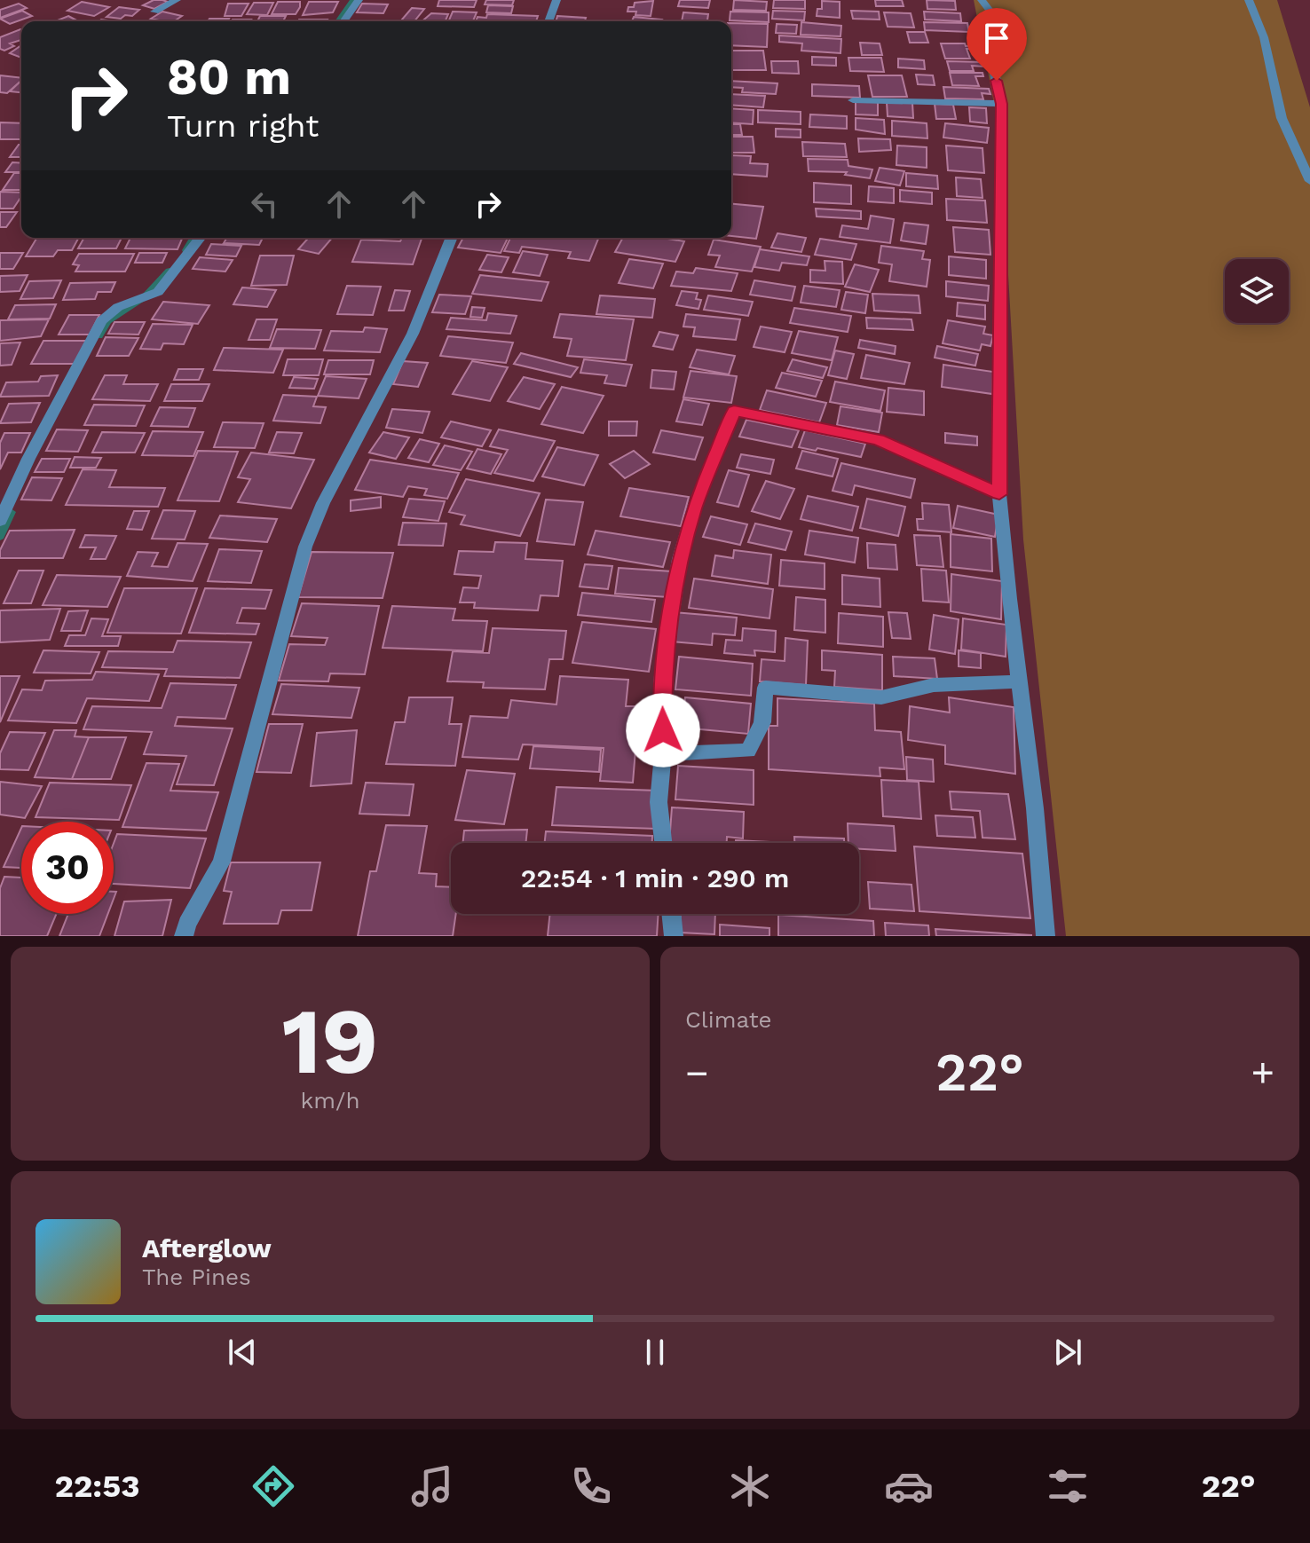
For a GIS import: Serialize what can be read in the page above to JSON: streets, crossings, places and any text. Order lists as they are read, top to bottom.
{
  "page": {
    "turn": ["80 m", "Turn right"],
    "limit": "30",
    "trip": "22:54 · 1 min · 290 m",
    "tile": [
      ["19", "km/h"],
      "Climate"
    ],
    "heat": ["−", "22°", "+"],
    "song": ["Afterglow", "The Pines"],
    "tabs": ["22:53", "22°"]
  }
}
